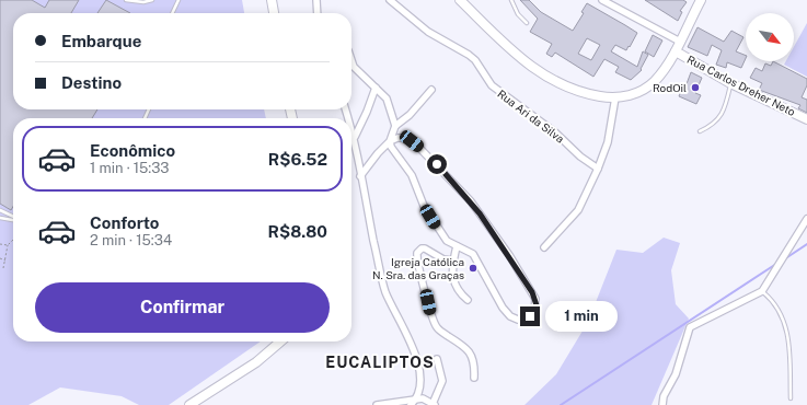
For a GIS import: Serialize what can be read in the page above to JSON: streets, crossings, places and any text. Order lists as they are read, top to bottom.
{
  "streets": {
    "main road": ["Rua Carlos Dreher Neto"],
    "street": ["Rua Ari da Silva"]
  },
  "districts": ["EUCALIPTOS"],
  "places": ["RodOil", "Igreja Católica N. Sra. das Graças"],
  "north": "bottom right",
  "page": {
    "banner": ["Embarque", "Destino"],
    "list": [
      {
        "name": "Econômico",
        "note": "1 min · 15:33",
        "value": "R$6.52"
      },
      {
        "name": "Conforto",
        "note": "2 min · 15:34",
        "value": "R$8.80"
      }
    ],
    "buttons": "Confirmar",
    "bubble": "1 min"
  }
}
